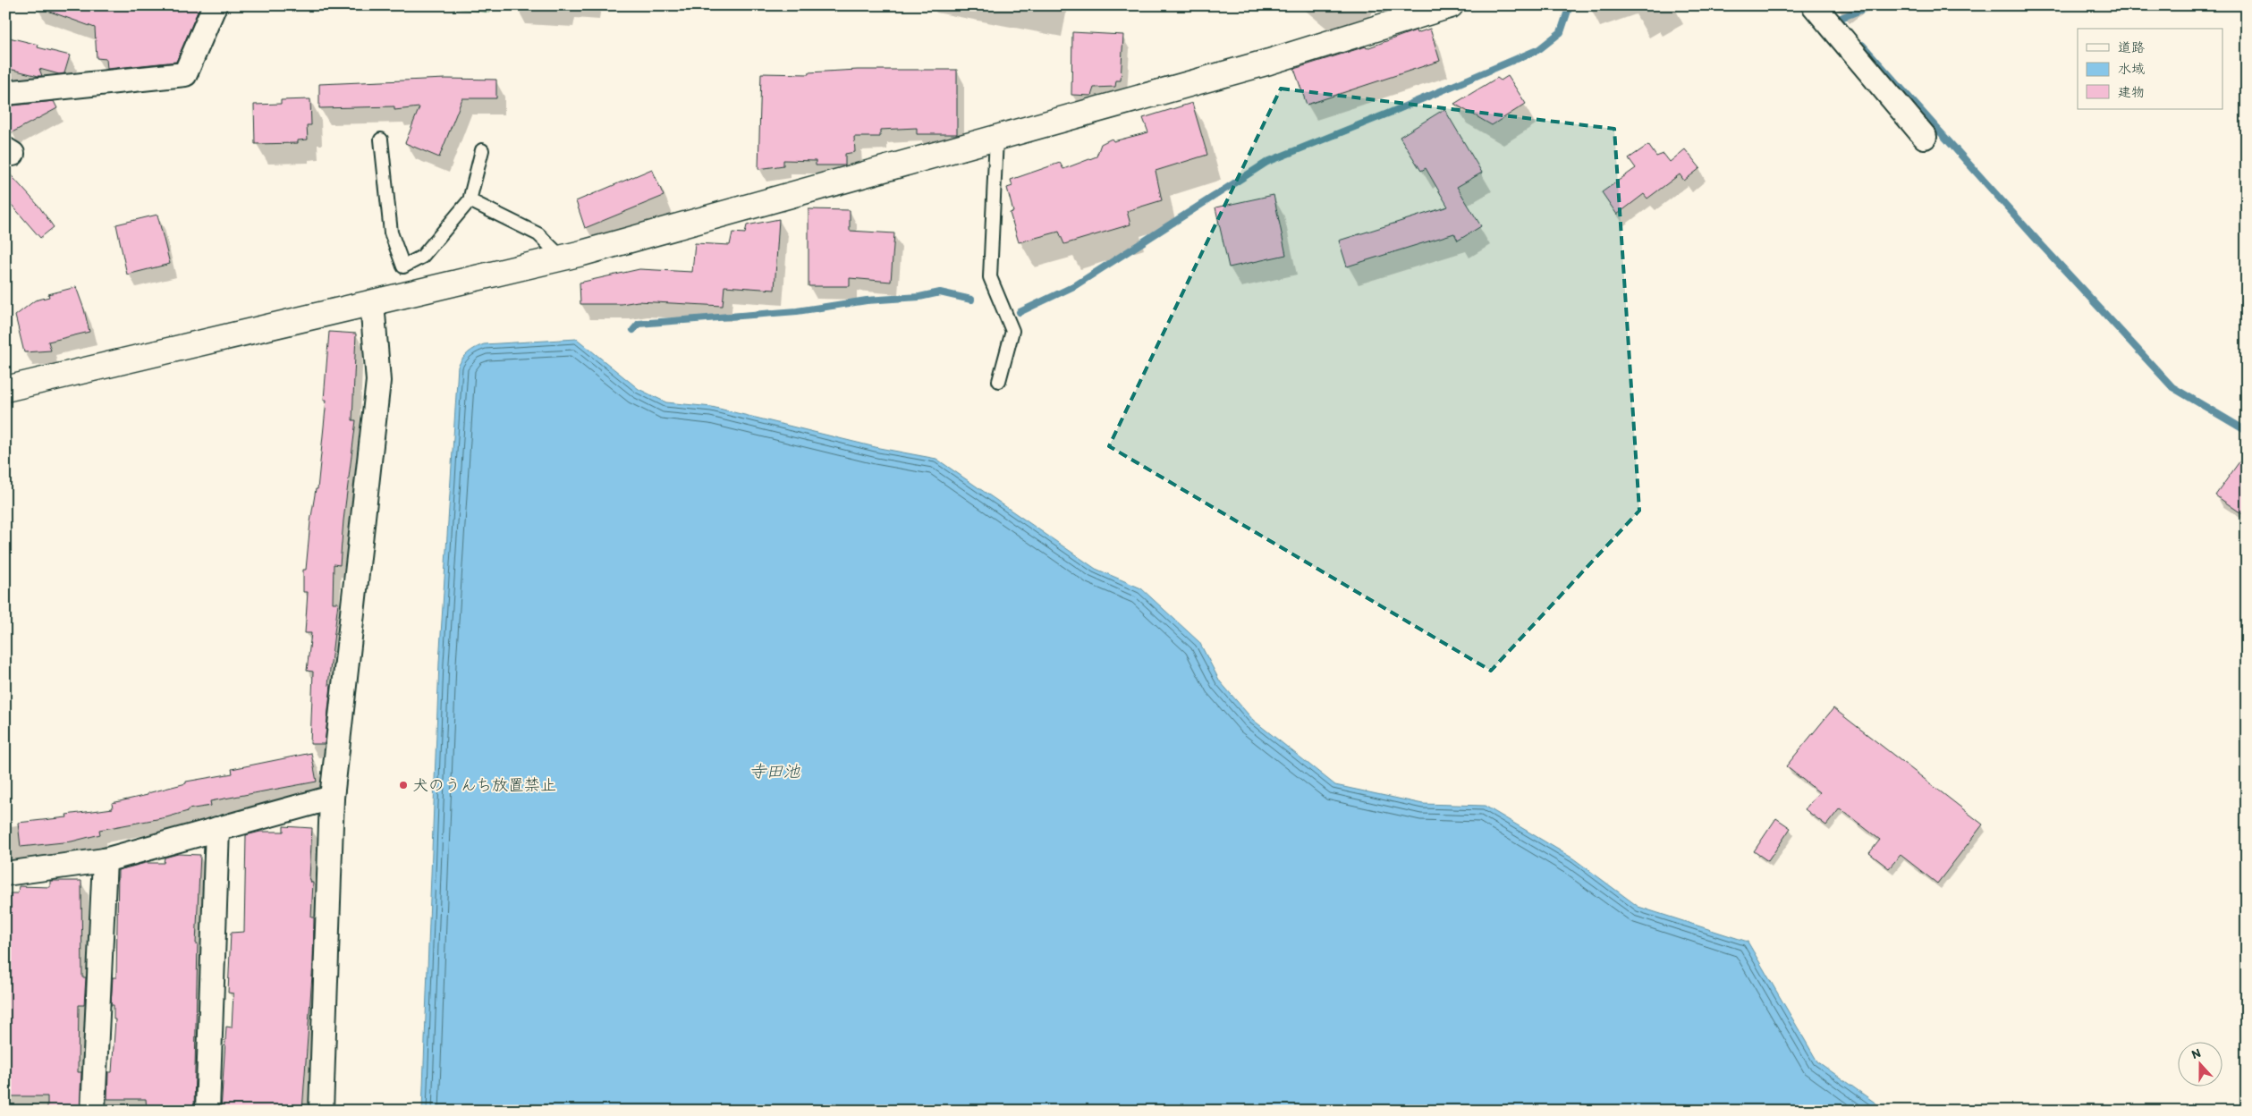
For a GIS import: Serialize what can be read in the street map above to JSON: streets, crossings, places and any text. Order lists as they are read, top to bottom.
{
  "water": ["寺田池"],
  "places": ["犬のうんち放置禁止"],
  "legend": ["道路", "水域", "建物"],
  "north": "top"
}
